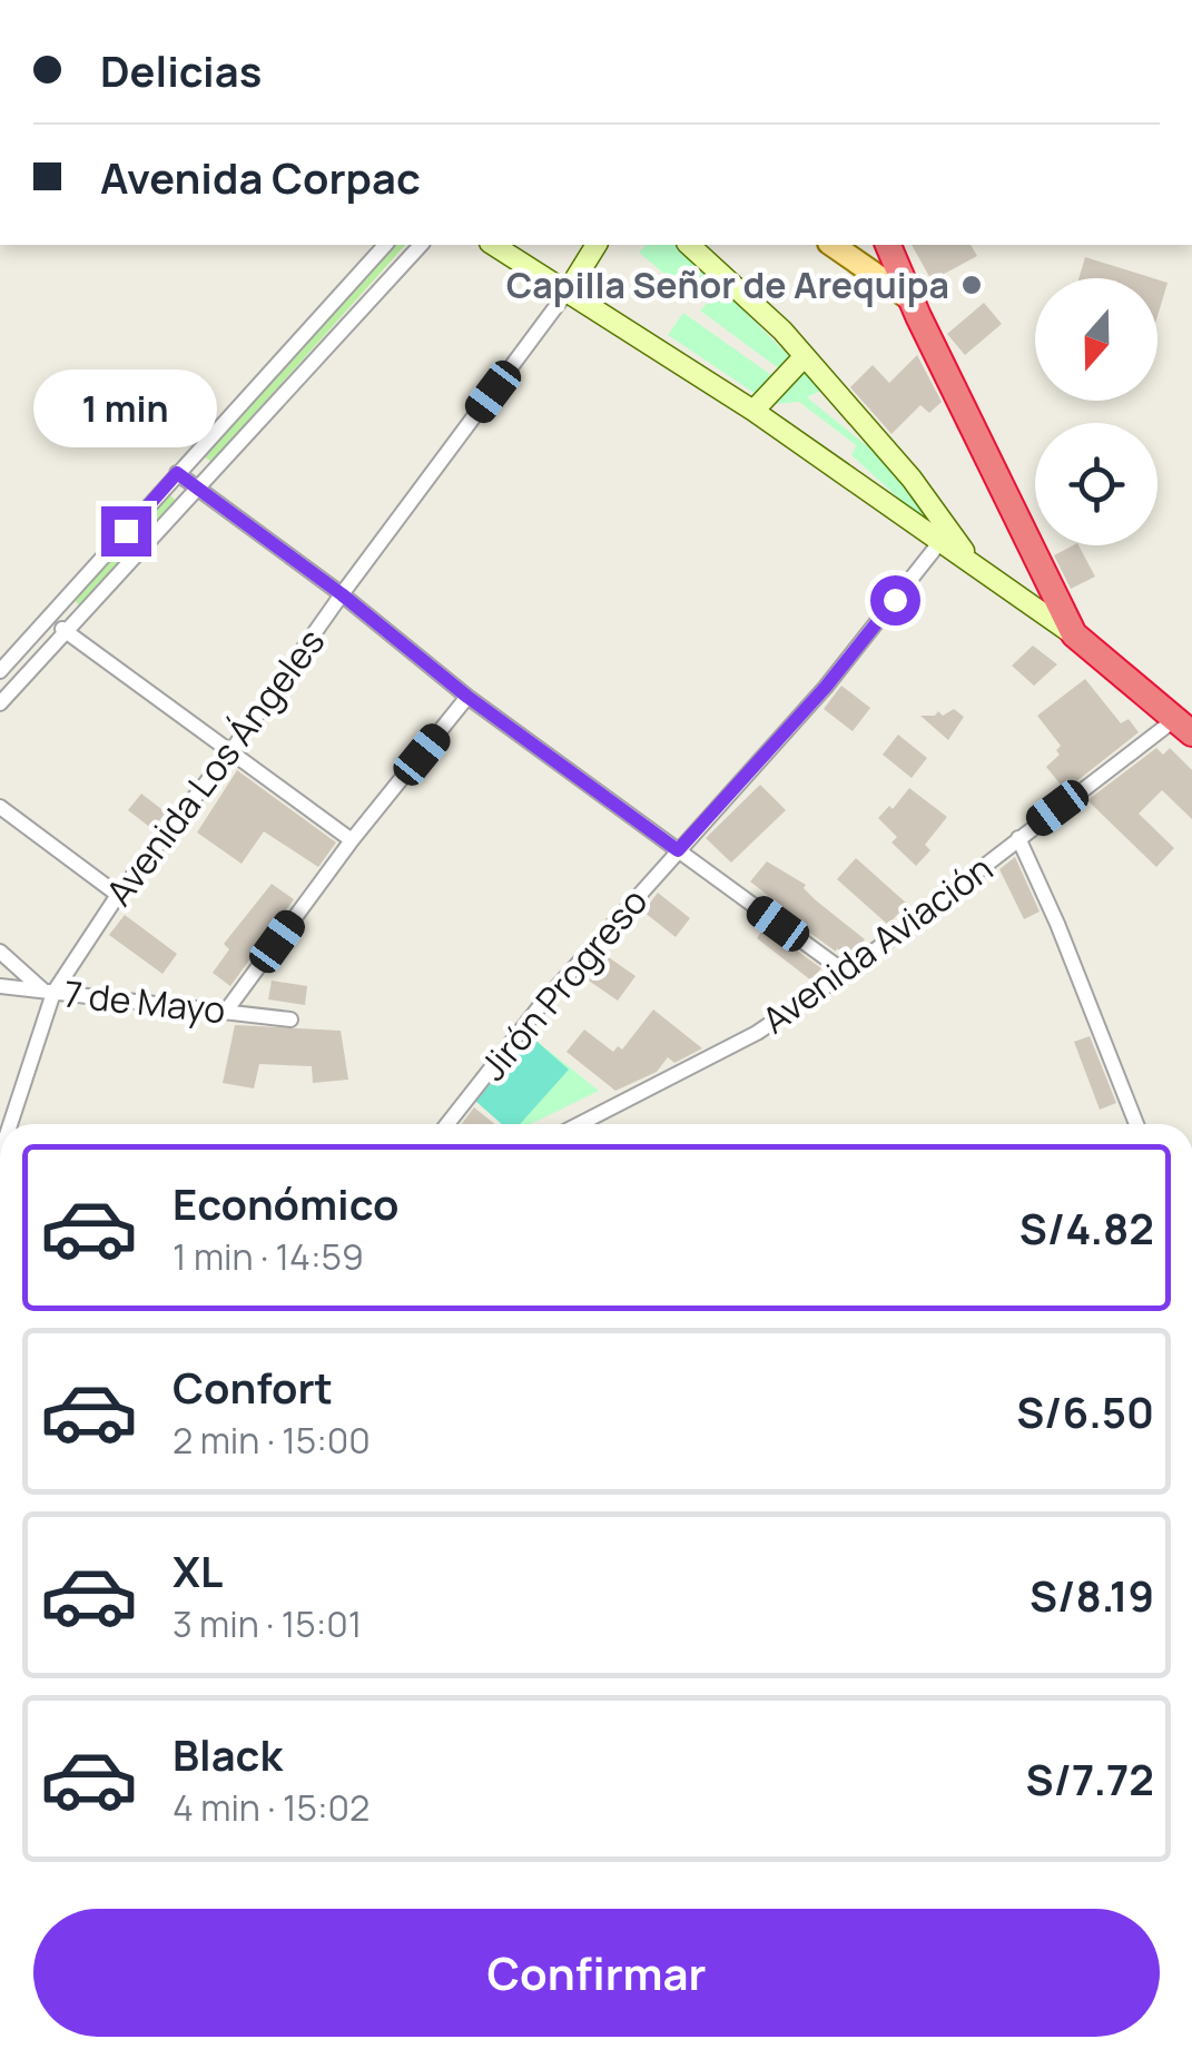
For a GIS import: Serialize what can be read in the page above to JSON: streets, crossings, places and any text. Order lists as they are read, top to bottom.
{
  "streets": {
    "street": [
      "Avenida Los Ángeles",
      "Avenida Aviación",
      "Jirón Progreso",
      "7 de Mayo"
    ]
  },
  "crossings": [
    ["Avenida Los Ángeles", "7 de Mayo"]
  ],
  "places": ["Capilla Señor de Arequipa"],
  "north": "bottom",
  "page": {
    "banner": ["Delicias", "Avenida Corpac"],
    "bubble": "1 min",
    "list": [
      {
        "name": "Económico",
        "note": "1 min · 14:59",
        "value": "S/4.82"
      },
      {
        "name": "Confort",
        "note": "2 min · 15:00",
        "value": "S/6.50"
      },
      {
        "name": "XL",
        "note": "3 min · 15:01",
        "value": "S/8.19"
      },
      {
        "name": "Black",
        "note": "4 min · 15:02",
        "value": "S/7.72"
      }
    ],
    "buttons": "Confirmar"
  }
}
